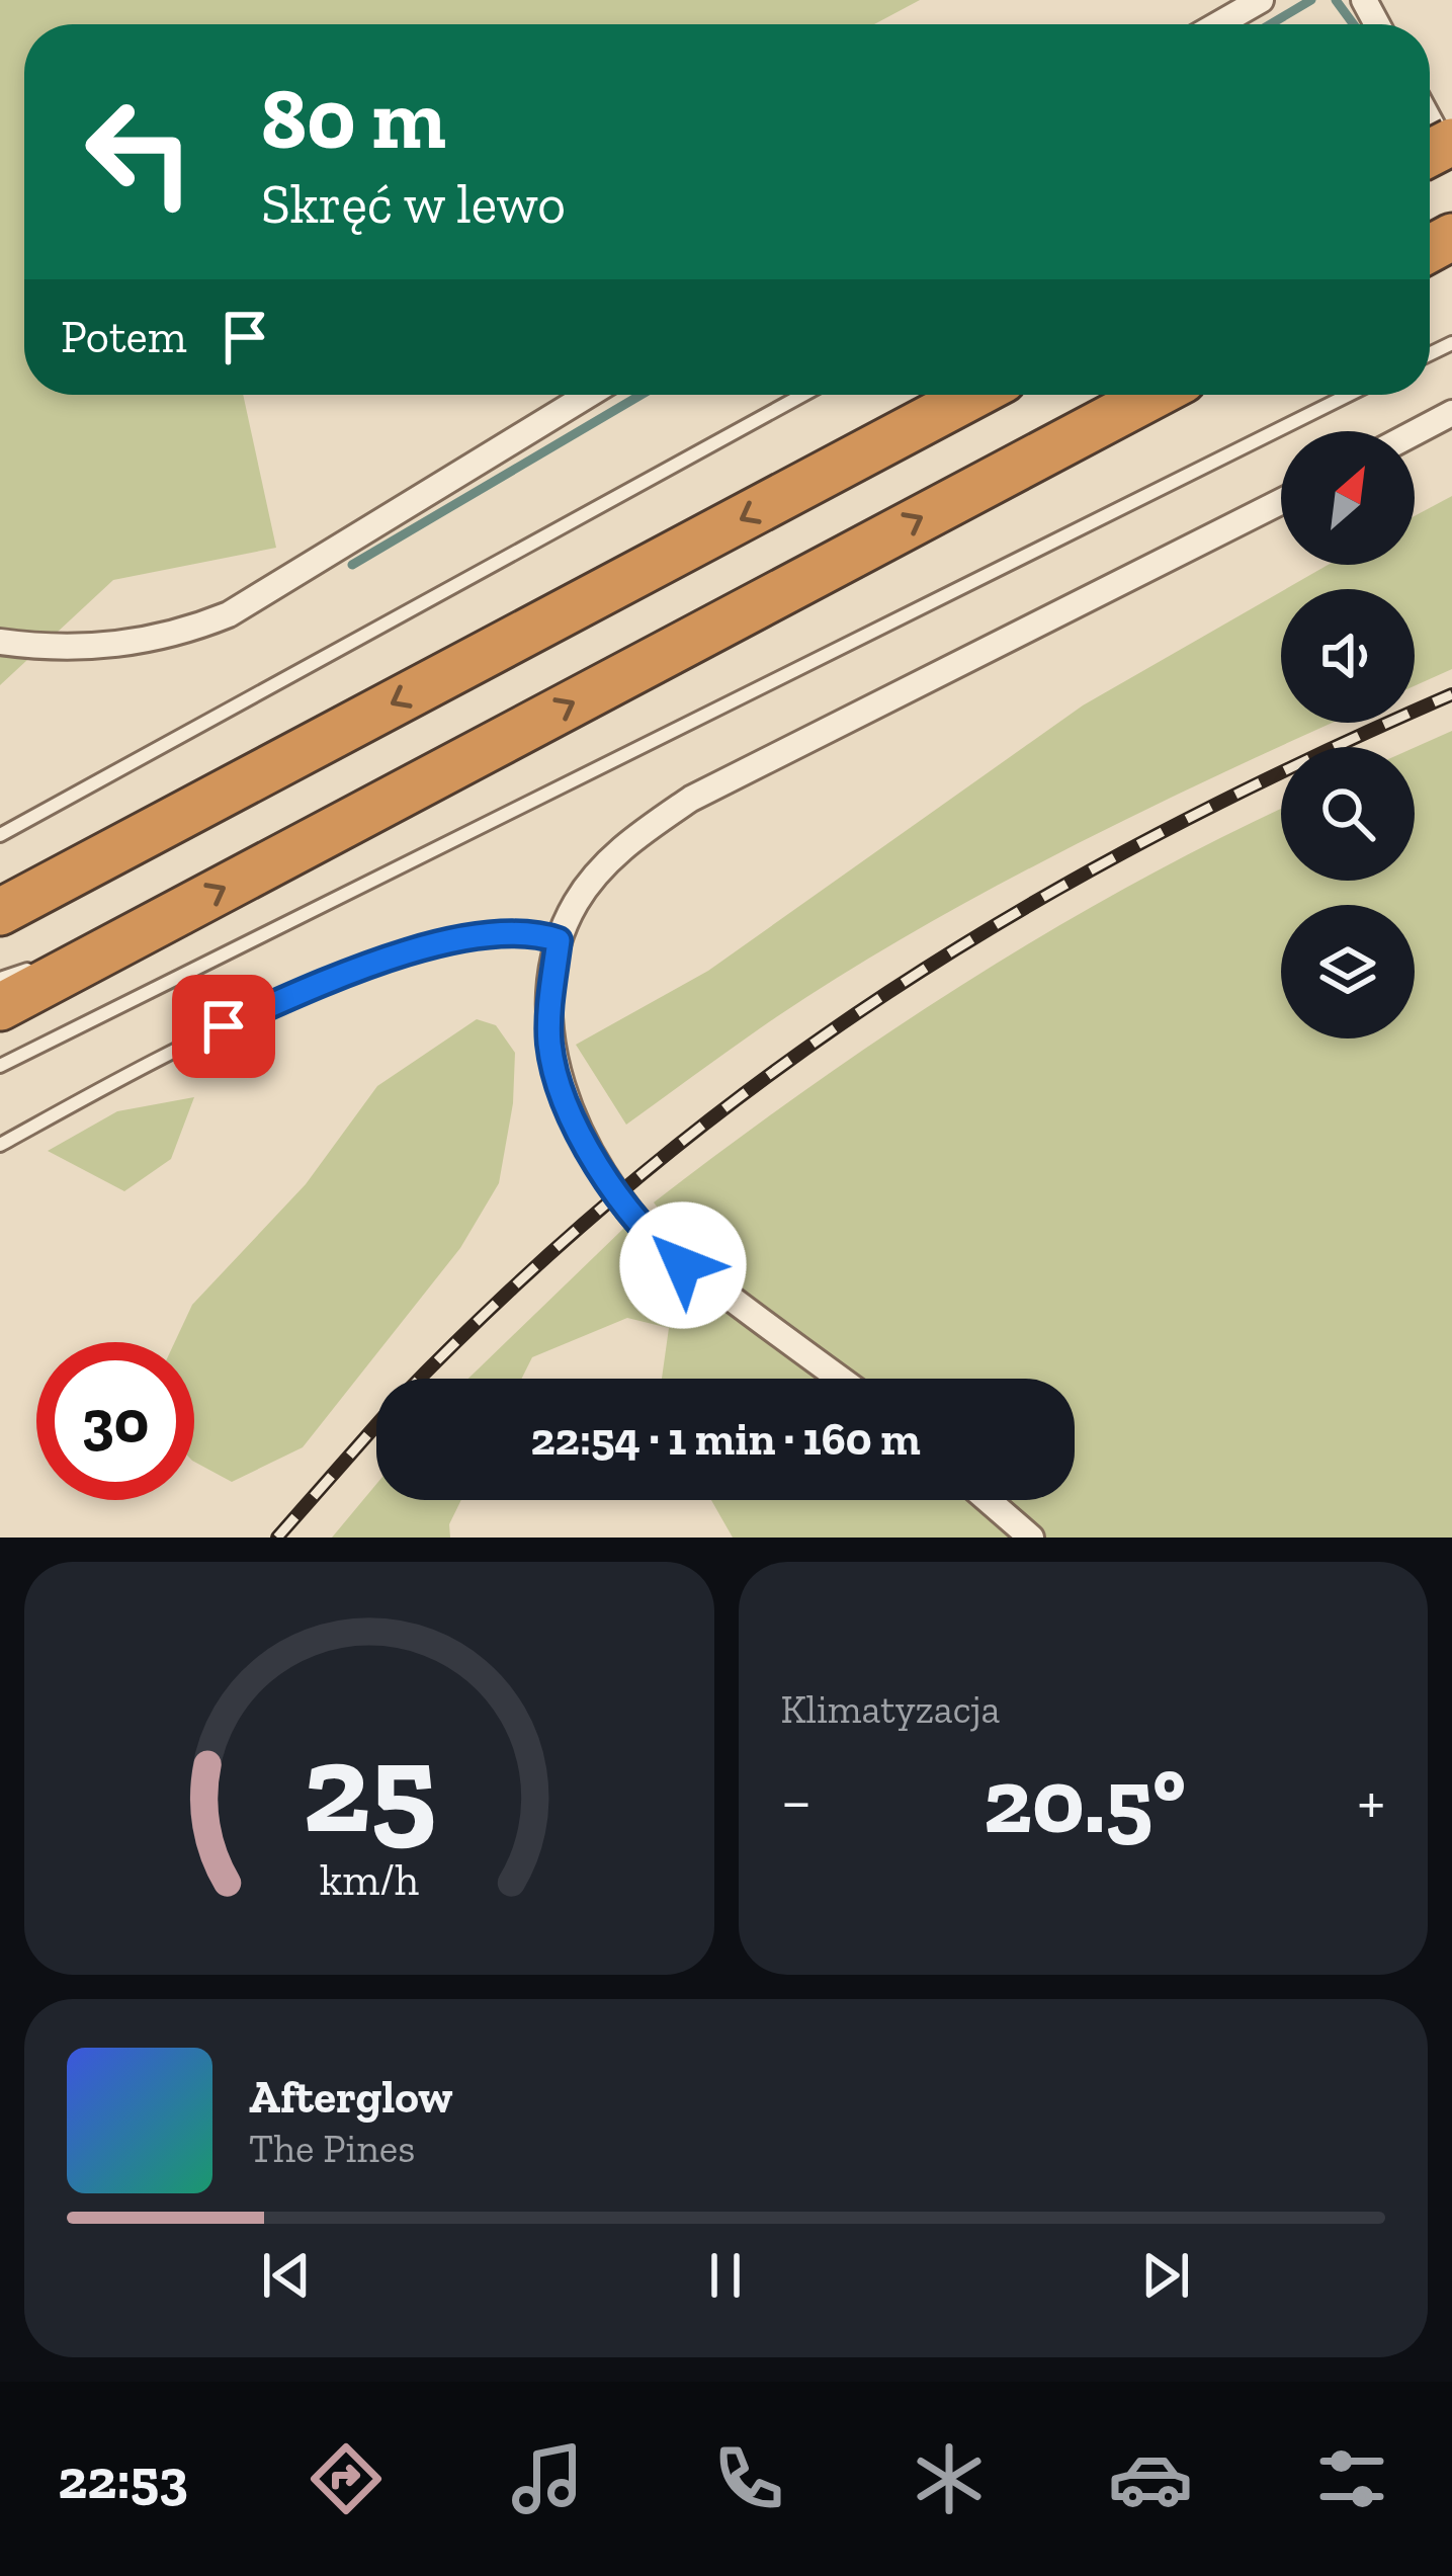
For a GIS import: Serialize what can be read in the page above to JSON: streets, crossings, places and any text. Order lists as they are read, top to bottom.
{
  "north": "top right",
  "page": {
    "turn": ["80 m", "Skręć w lewo"],
    "then": "Potem",
    "limit": "30",
    "trip": "22:54 · 1 min · 160 m",
    "tile": "Klimatyzacja",
    "heat": ["−", "20.5°", "+"],
    "song": ["Afterglow", "The Pines"],
    "tabs": "22:53",
    "gauge": ["25", "km/h"]
  }
}
